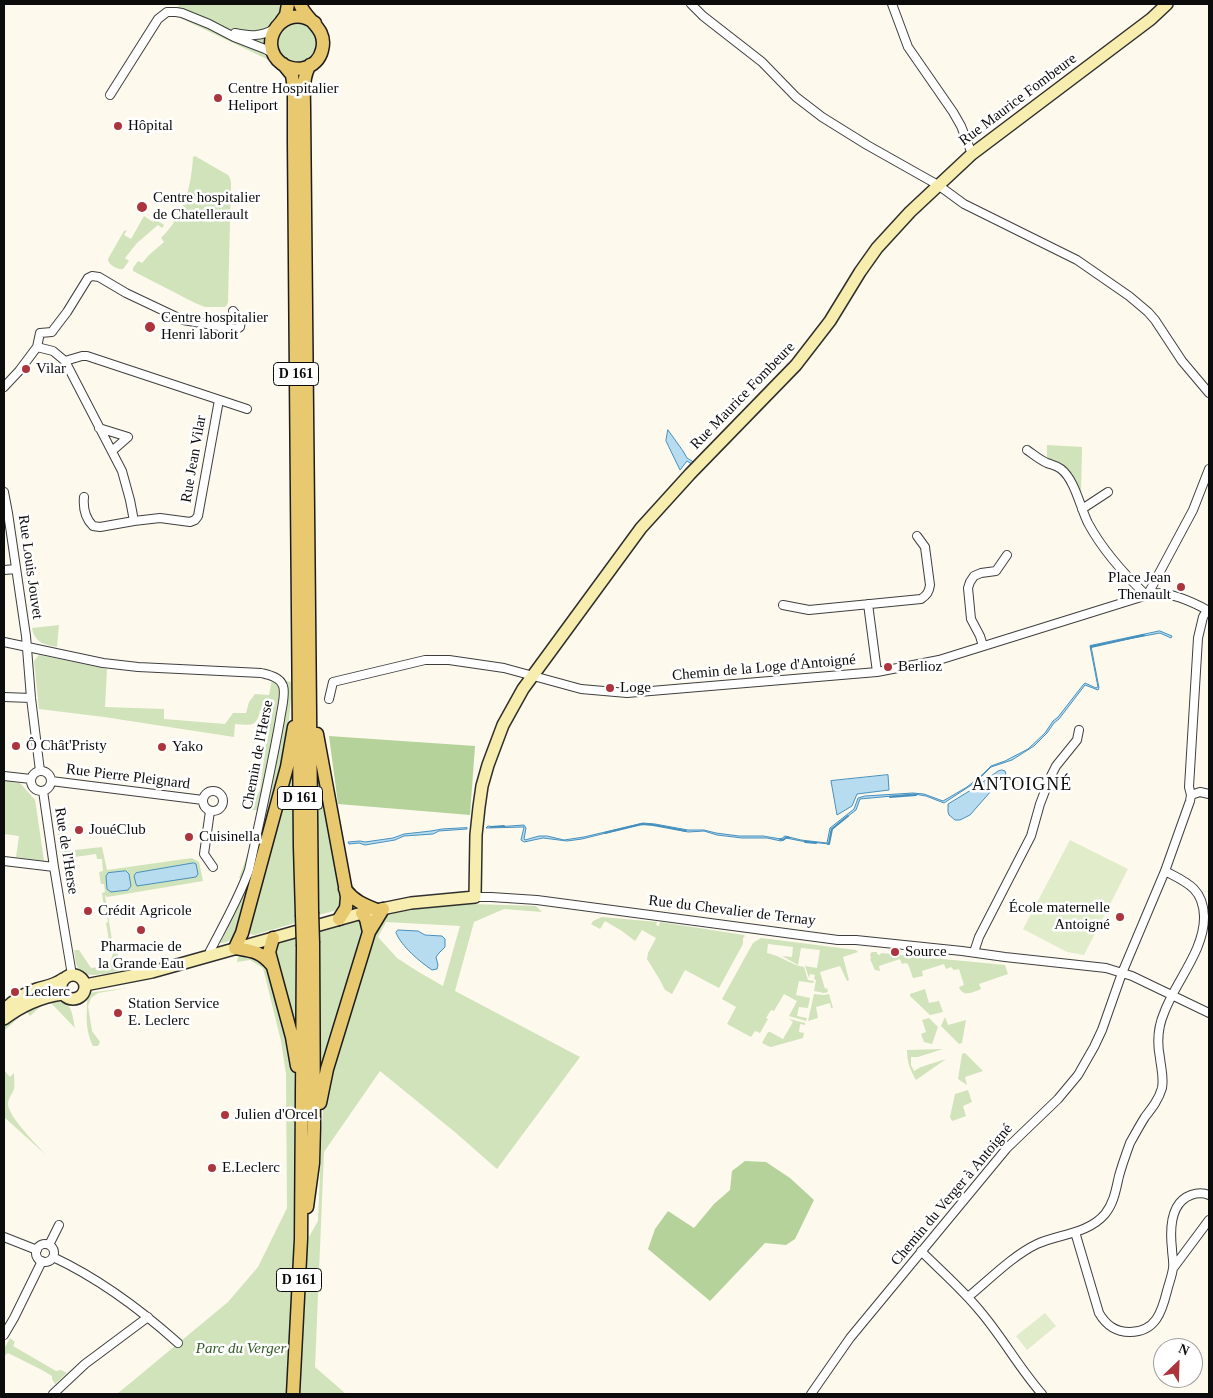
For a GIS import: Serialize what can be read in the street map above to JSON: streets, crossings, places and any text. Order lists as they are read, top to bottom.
{
  "streets": {
    "main road": ["D 161"],
    "street": [
      "Rue Maurice Fombeure",
      "Rue Jean Vilar",
      "Rue Louis Jouvet",
      "Chemin de la Loge d'Antoigné",
      "Chemin de l'Herse",
      "Rue Pierre Pleignard",
      "Rue de l'Herse",
      "Rue du Chevalier de Ternay",
      "Chemin du Verger à Antoigné"
    ]
  },
  "crossings": [
    ["Rue Maurice Fombeure", "Chemin de la Loge d'Antoigné"],
    ["Rue Maurice Fombeure", "Rue du Chevalier de Ternay"],
    ["Rue Louis Jouvet", "Chemin de l'Herse"],
    ["Chemin de la Loge d'Antoigné", "Chemin du Verger à Antoigné"],
    ["Chemin de l'Herse", "Rue du Chevalier de Ternay"],
    ["Rue Pierre Pleignard", "Rue de l'Herse"],
    ["Rue de l'Herse", "Rue du Chevalier de Ternay"],
    ["Rue du Chevalier de Ternay", "Chemin du Verger à Antoigné"]
  ],
  "districts": ["ANTOIGNÉ"],
  "parks": ["Parc du Verger"],
  "places": [
    "Centre Hospitalier Heliport",
    "Hôpital",
    "Centre hospitalier de Chatellerault",
    "Centre hospitalier Henri laborit",
    "Vilar",
    "Place Jean Thenault",
    "Berlioz",
    "Loge",
    "Ô Chât'Pristy",
    "Yako",
    "JouéClub",
    "Cuisinella",
    "Crédit Agricole",
    "École maternelle Antoigné",
    "Pharmacie de la Grande Eau",
    "Source",
    "Leclerc",
    "Station Service E. Leclerc",
    "Julien d'Orcel",
    "E.Leclerc"
  ],
  "north": "top right"
}
